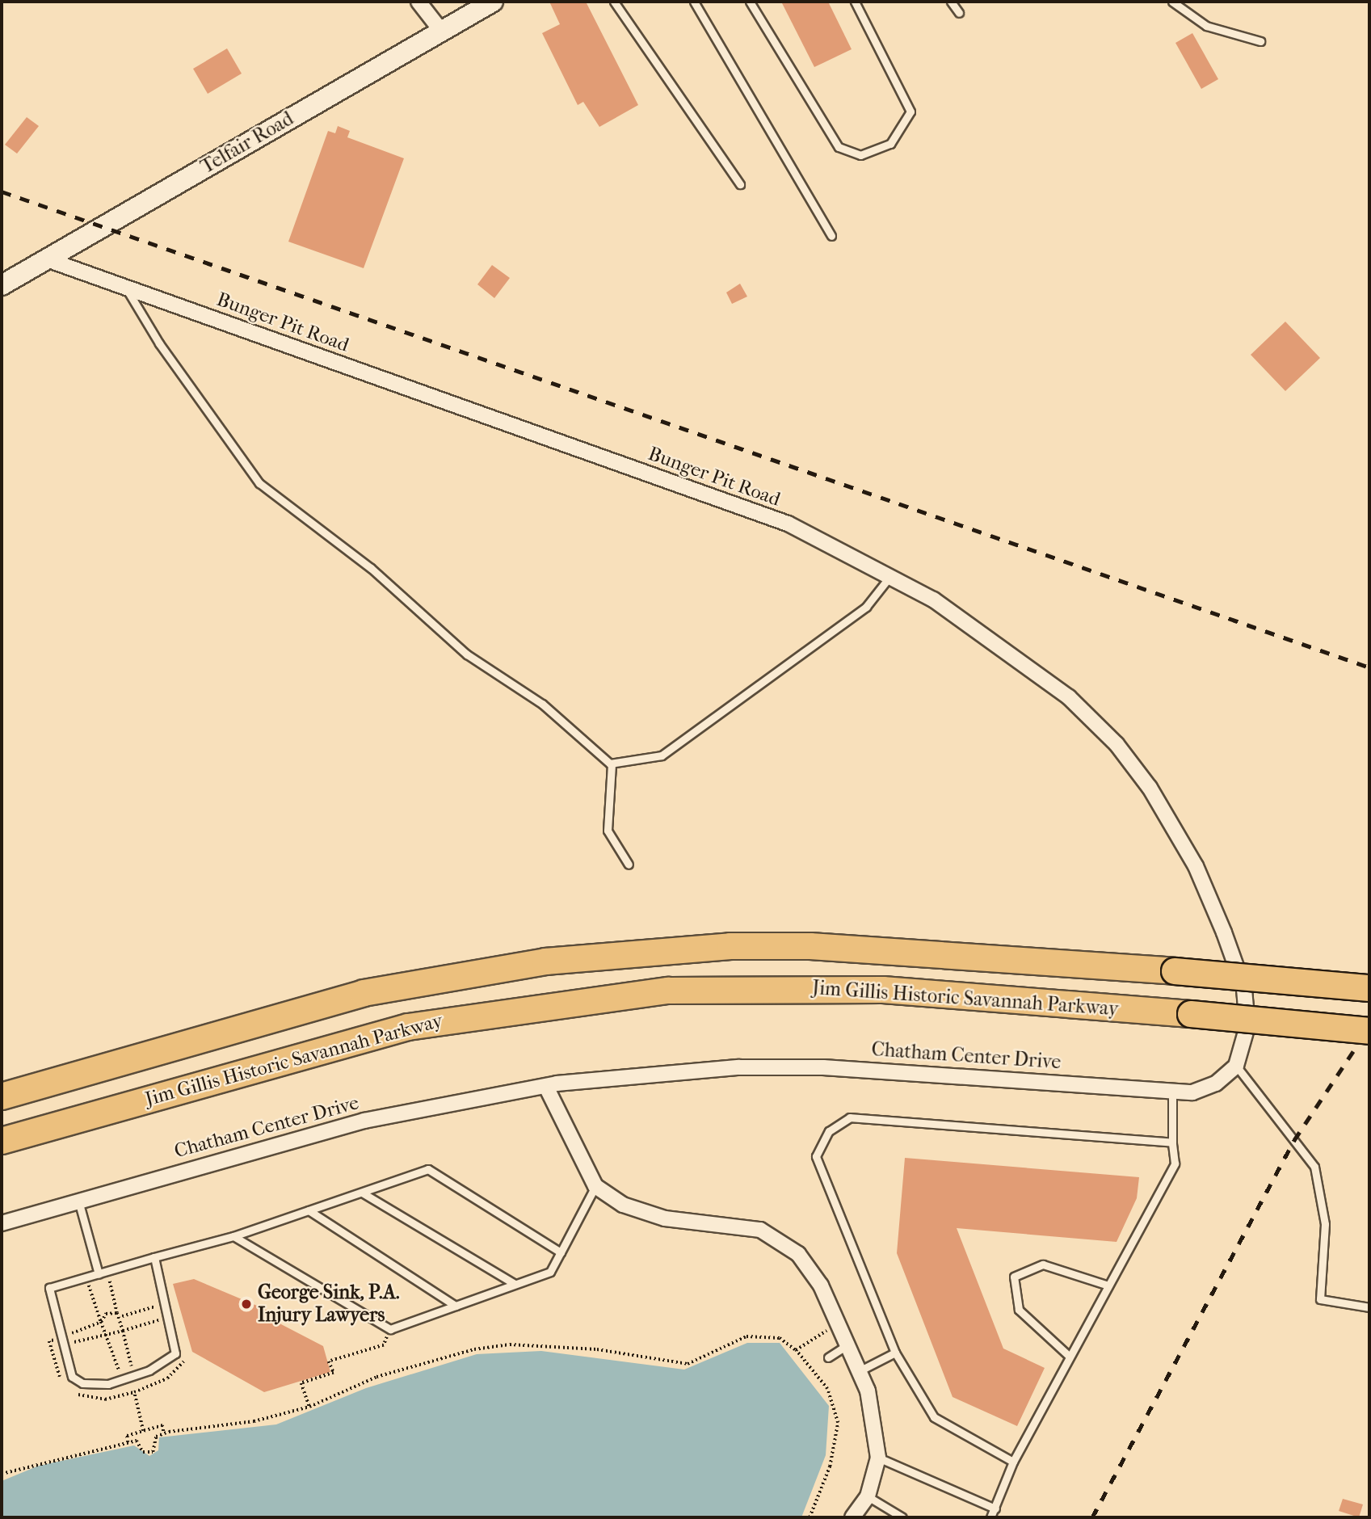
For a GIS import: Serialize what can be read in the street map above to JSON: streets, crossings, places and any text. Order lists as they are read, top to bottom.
{
  "streets": {
    "highway": ["Jim Gillis Historic Savannah Parkway"],
    "street": ["Telfair Road", "Bunger Pit Road", "Chatham Center Drive"]
  },
  "crossings": [
    ["Telfair Road", "Bunger Pit Road"],
    ["Bunger Pit Road", "Chatham Center Drive"]
  ],
  "places": ["George Sink, P.A. Injury Lawyers"]
}
